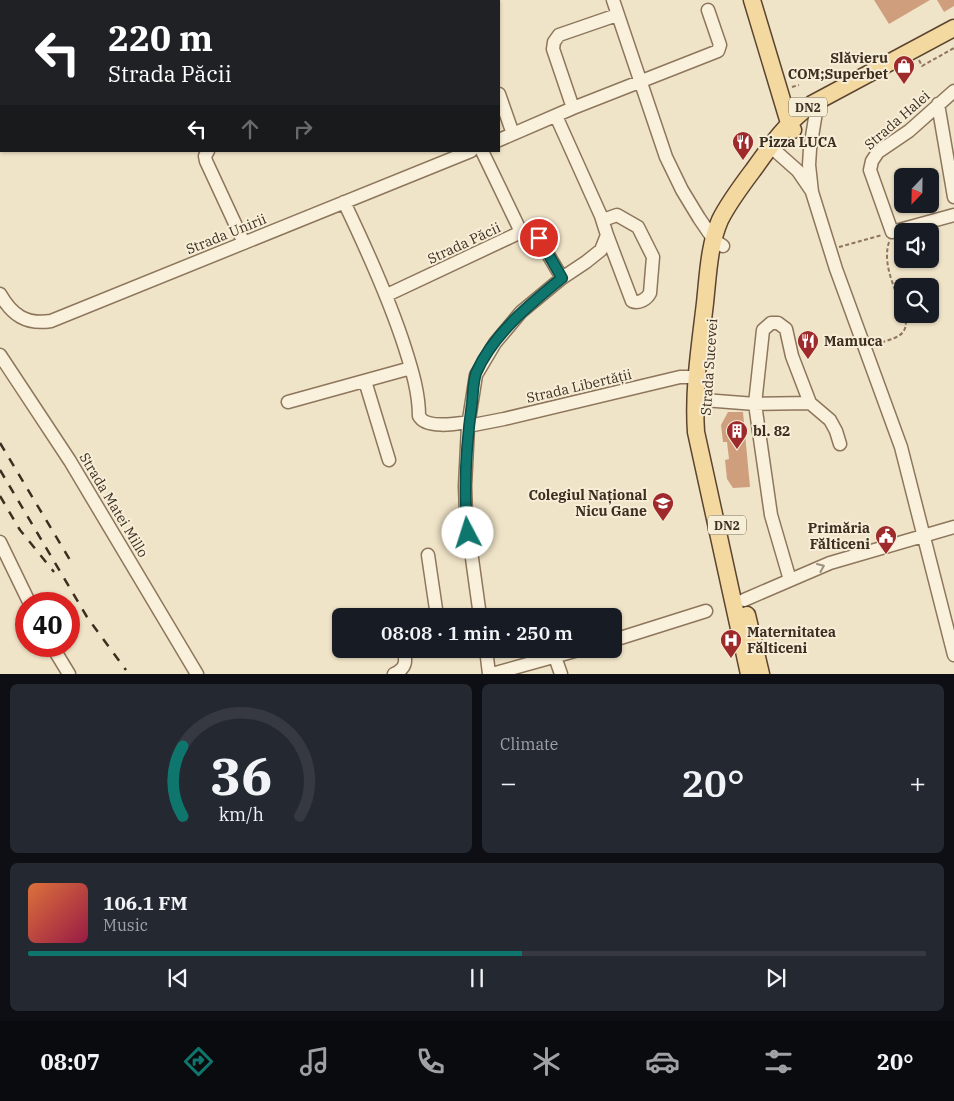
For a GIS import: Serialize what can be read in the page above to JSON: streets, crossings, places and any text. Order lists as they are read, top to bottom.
{
  "streets": {
    "main road": ["DN2", "Strada Sucevei"],
    "street": [
      "Strada Halei",
      "Strada Unirii",
      "Strada Păcii",
      "Strada Libertății",
      "Strada Matei Millo"
    ]
  },
  "crossings": [
    ["DN2", "Strada Sucevei"],
    ["Strada Sucevei", "Strada Libertății"]
  ],
  "places": {
    "shop": ["Slăvieru COM;Superbet"],
    "restaurant": ["Pizza LUCA", "Mamuca"],
    "building": ["bl. 82"],
    "school or university": ["Colegiul Național Nicu Gane"],
    "public building": ["Primăria Fălticeni"],
    "hospital": ["Maternitatea Fălticeni"]
  },
  "north": "bottom",
  "page": {
    "turn": ["220 m", "Strada Păcii"],
    "limit": "40",
    "trip": "08:08 · 1 min · 250 m",
    "tile": "Climate",
    "heat": ["−", "20°", "+"],
    "song": ["106.1 FM", "Music"],
    "tabs": ["08:07", "20°"],
    "gauge": ["36", "km/h"]
  }
}
